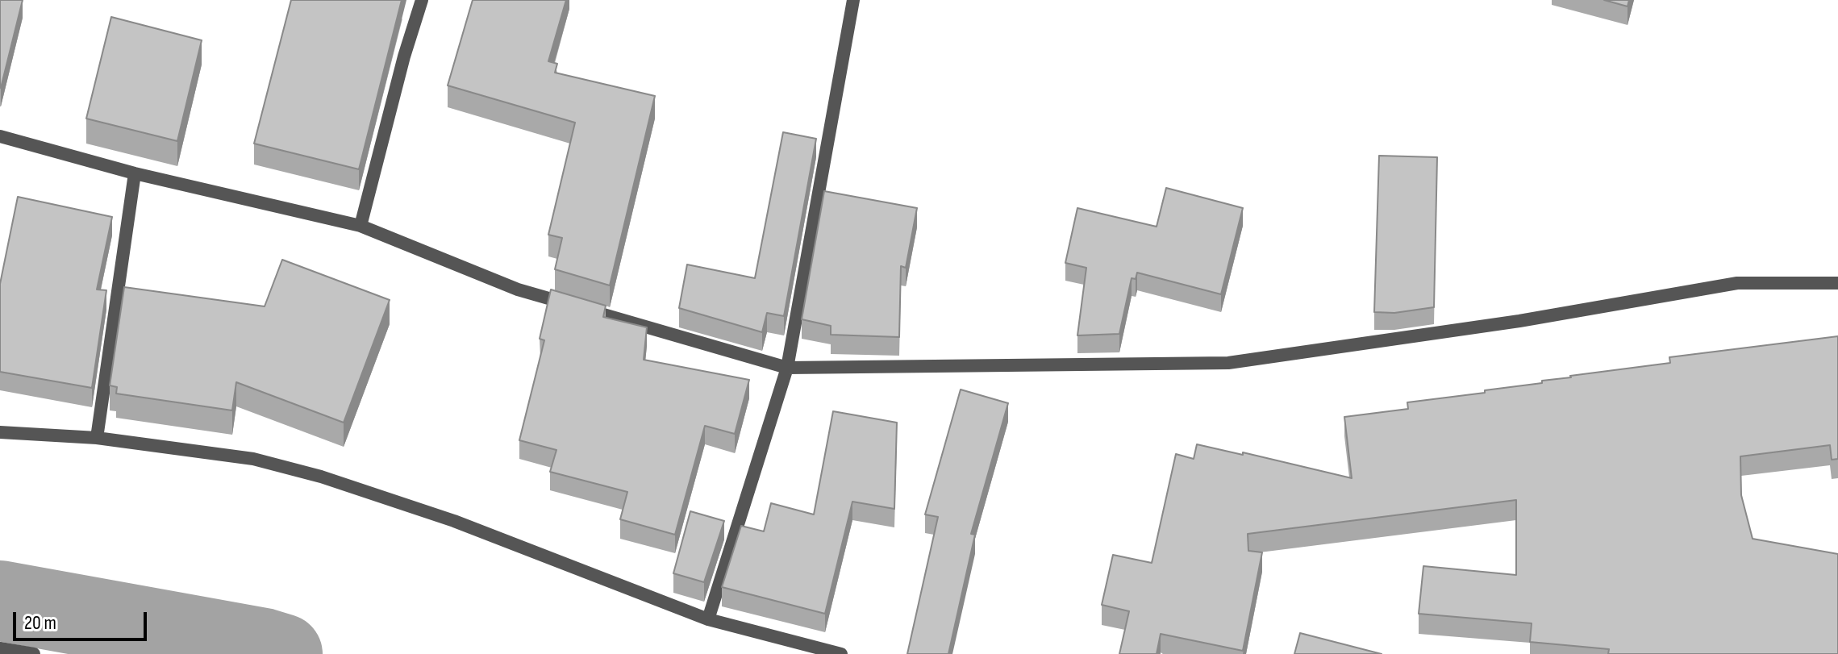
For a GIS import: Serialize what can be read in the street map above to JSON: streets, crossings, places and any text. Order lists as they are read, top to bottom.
{
  "scale_bar": "20 m"
}
